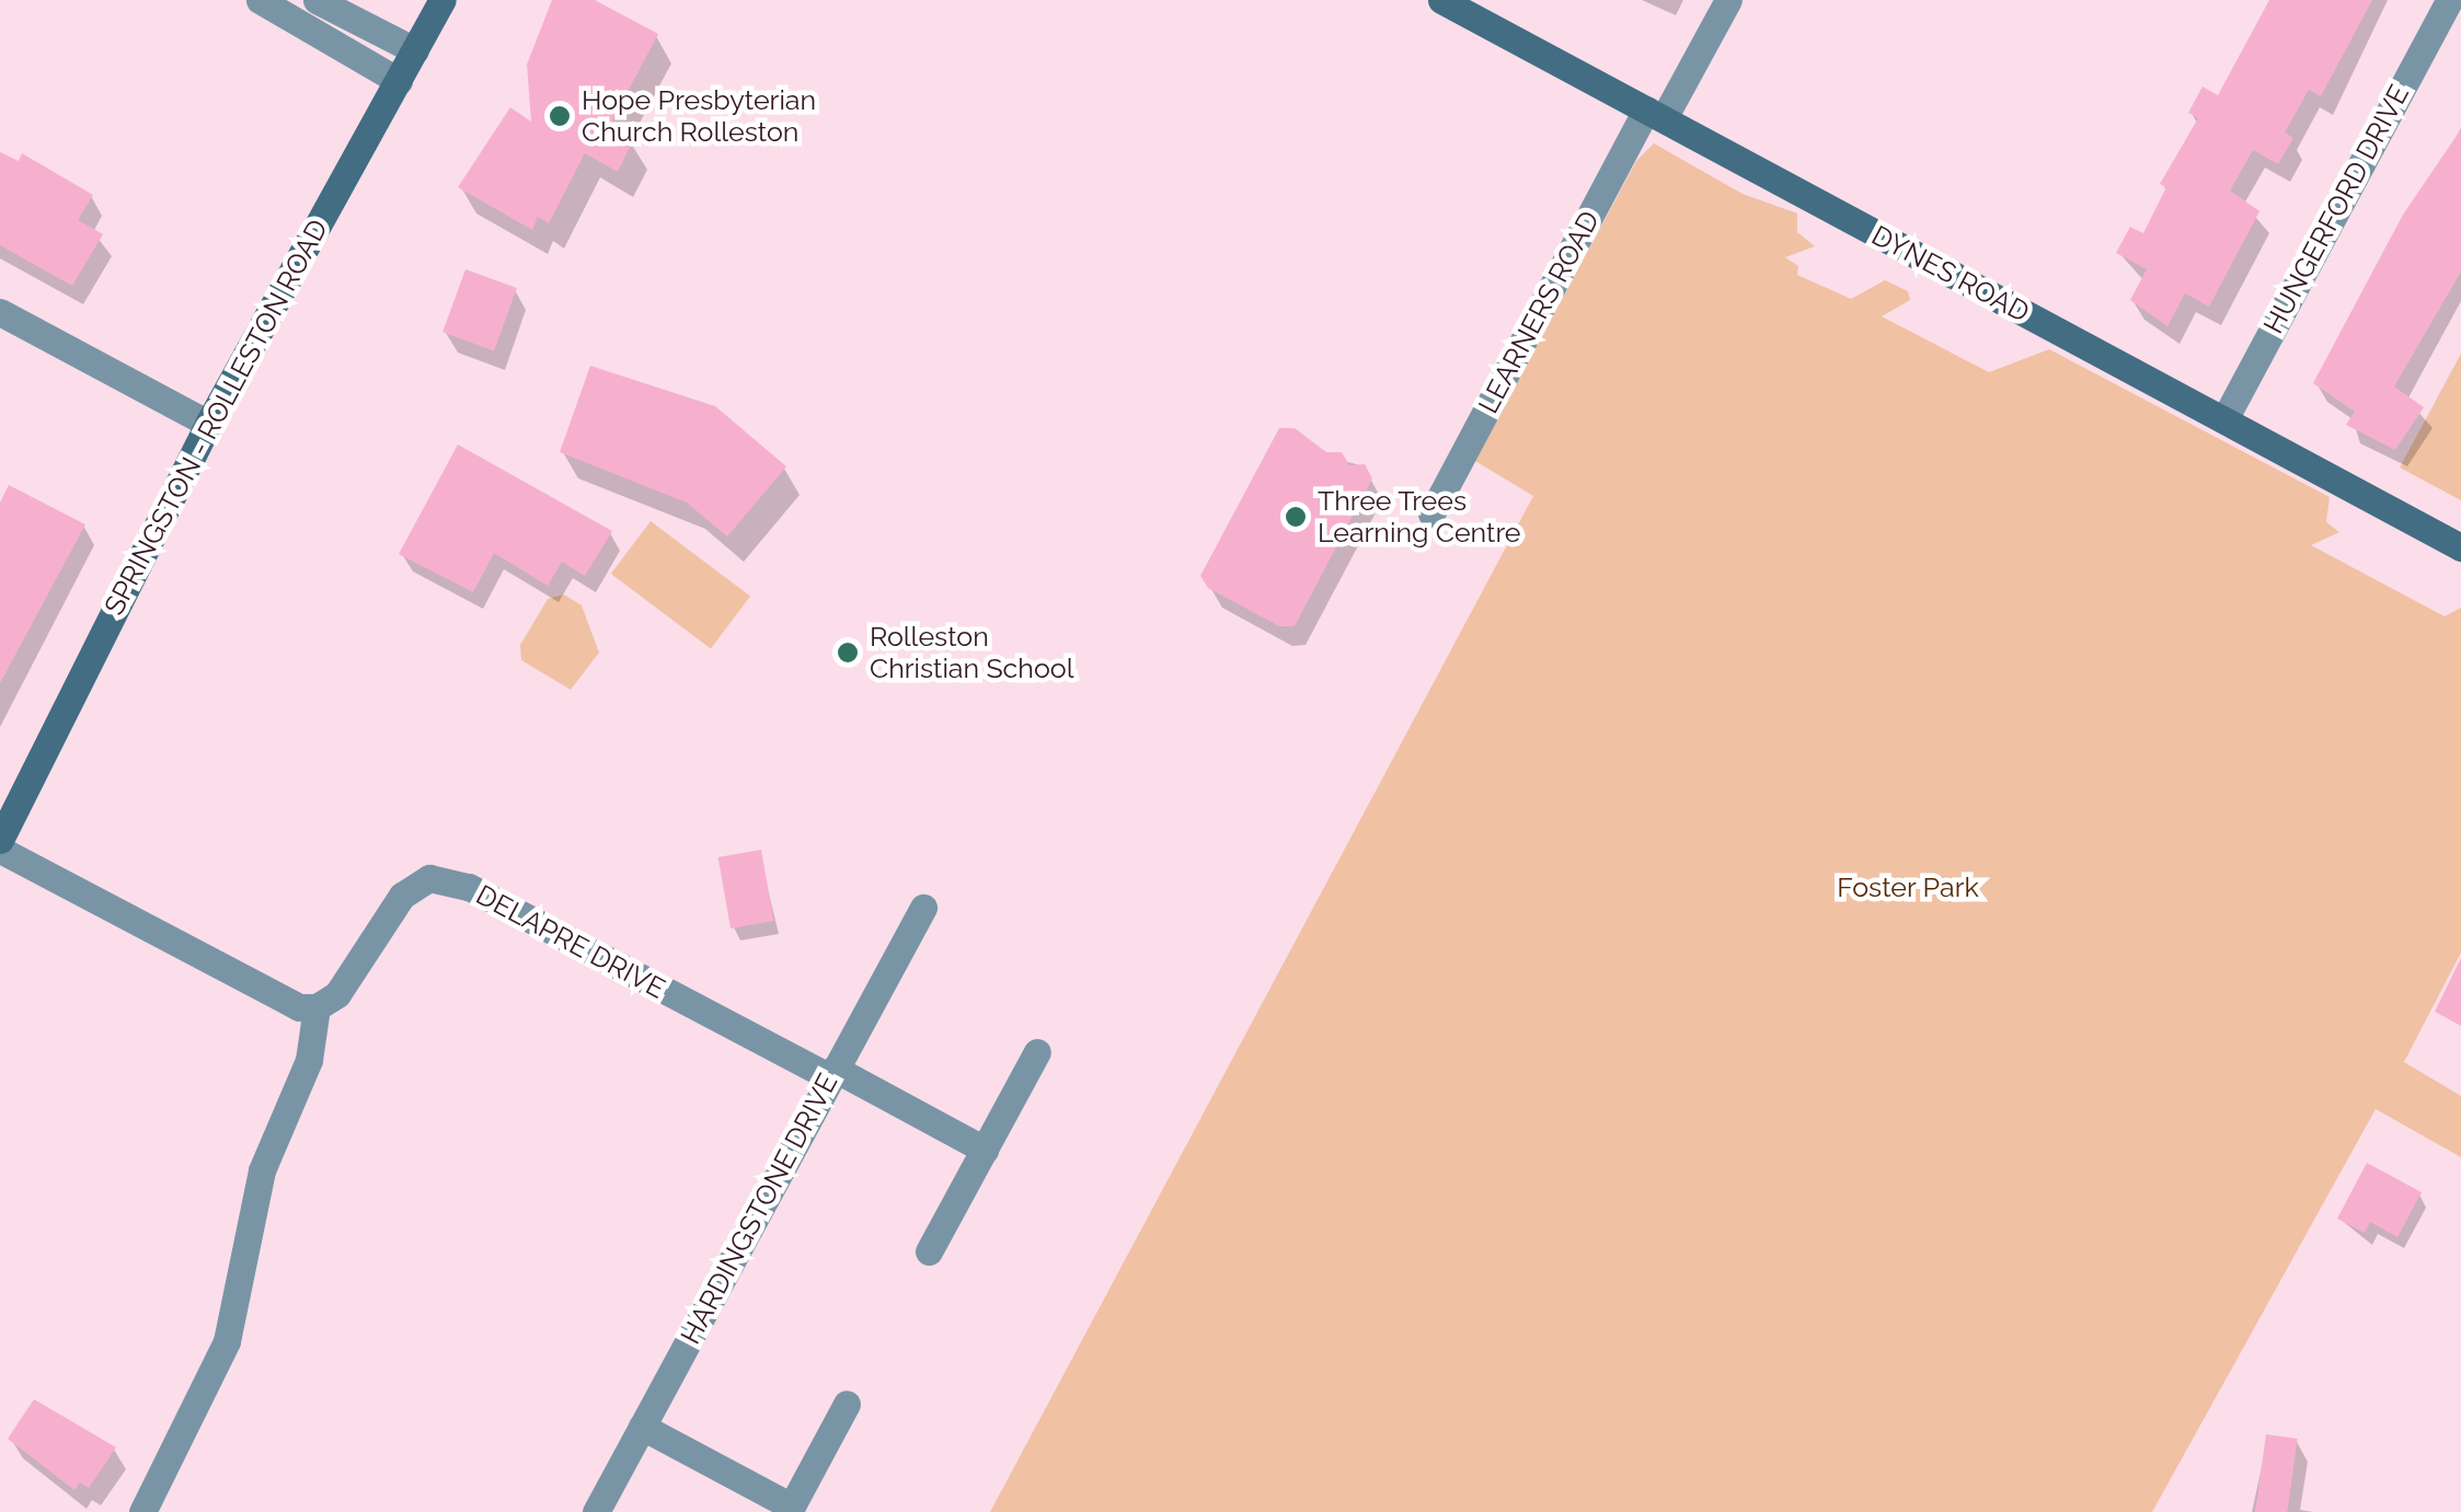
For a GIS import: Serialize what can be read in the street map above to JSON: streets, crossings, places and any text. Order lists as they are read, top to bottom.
{
  "streets": {
    "street": [
      "HUNGERFORD DRIVE",
      "DYNES ROAD",
      "LEARNERS ROAD",
      "SPRINGSTON - ROLLESTON ROAD",
      "DELAPRE DRIVE",
      "HARDINGSTONE DRIVE"
    ]
  },
  "crossings": [
    ["HUNGERFORD DRIVE", "DYNES ROAD"],
    ["DYNES ROAD", "LEARNERS ROAD"],
    ["DELAPRE DRIVE", "HARDINGSTONE DRIVE"]
  ],
  "parks": ["Foster Park"],
  "places": ["Hope Presbyterian Church Rolleston", "Three Trees Learning Centre", "Rolleston Christian School"]
}
